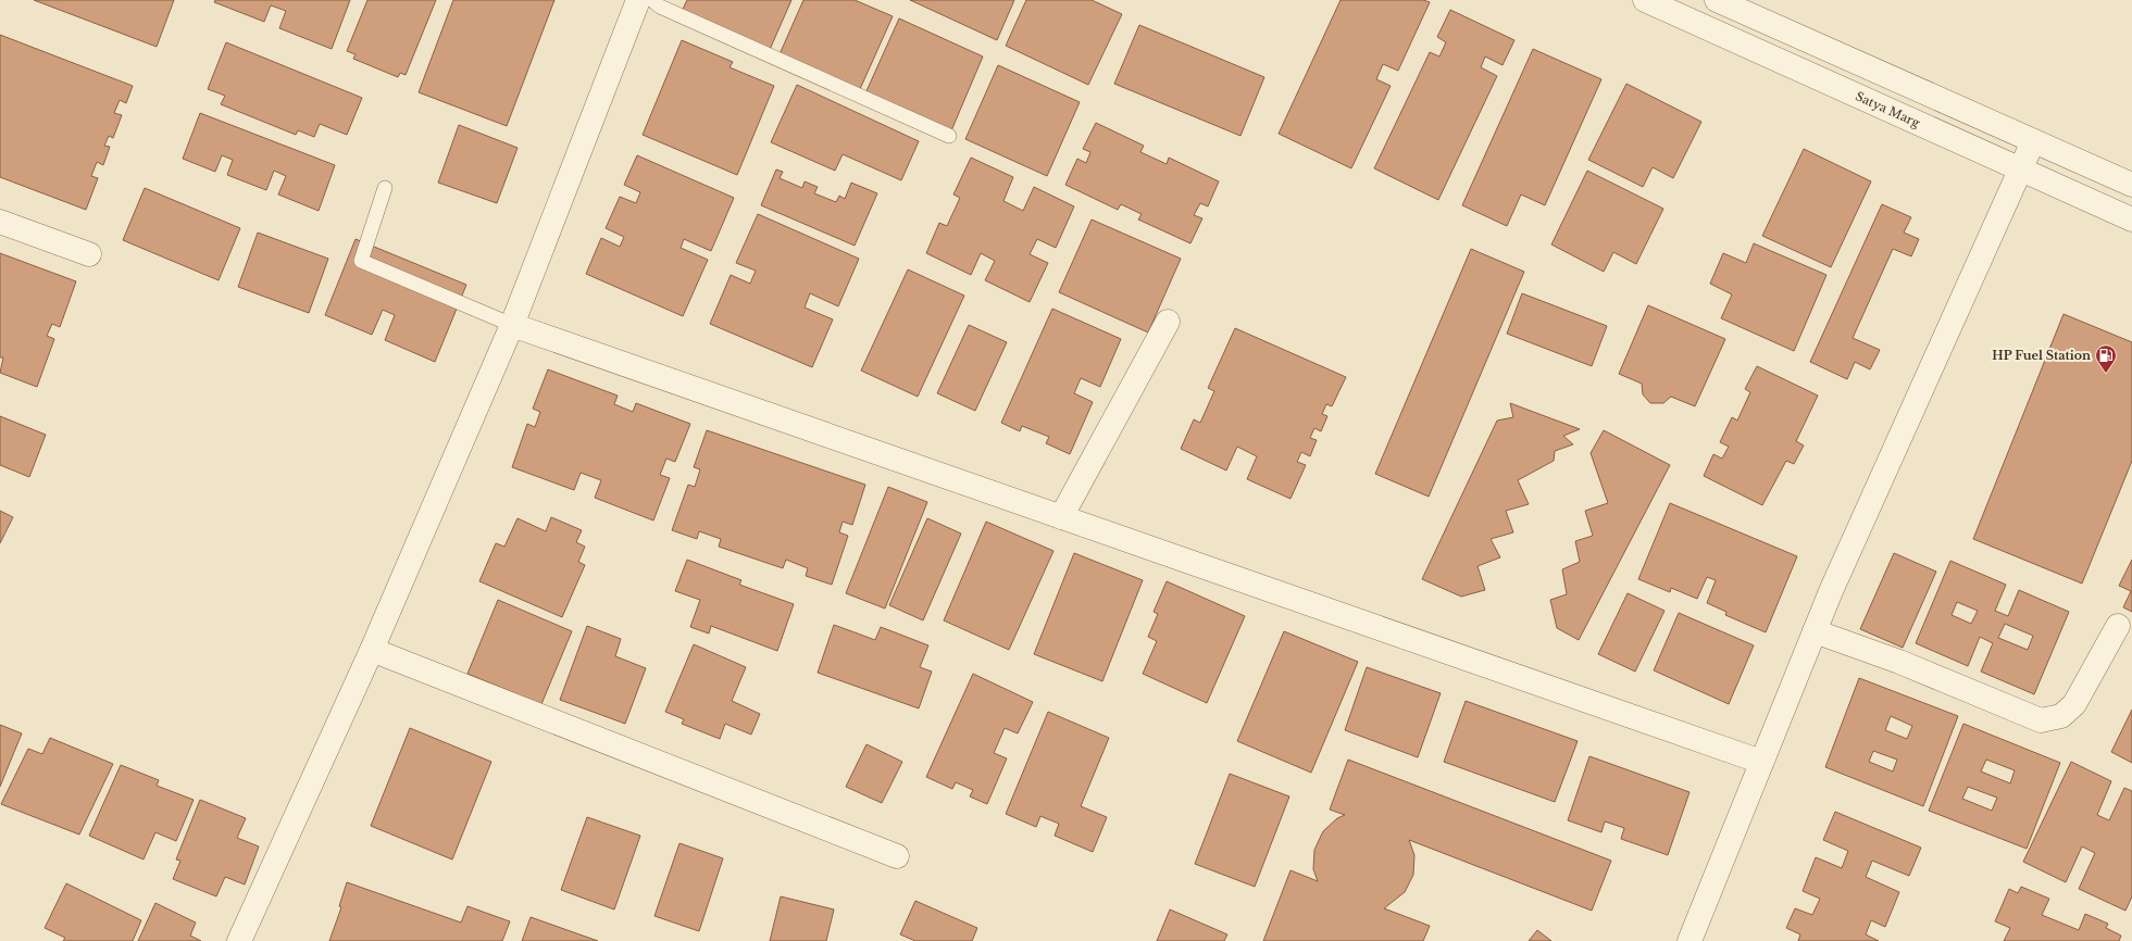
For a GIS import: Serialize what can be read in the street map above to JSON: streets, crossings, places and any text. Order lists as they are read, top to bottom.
{
  "streets": {
    "street": ["Satya Marg"]
  },
  "places": {
    "fuel station": ["HP Fuel Station"]
  }
}
